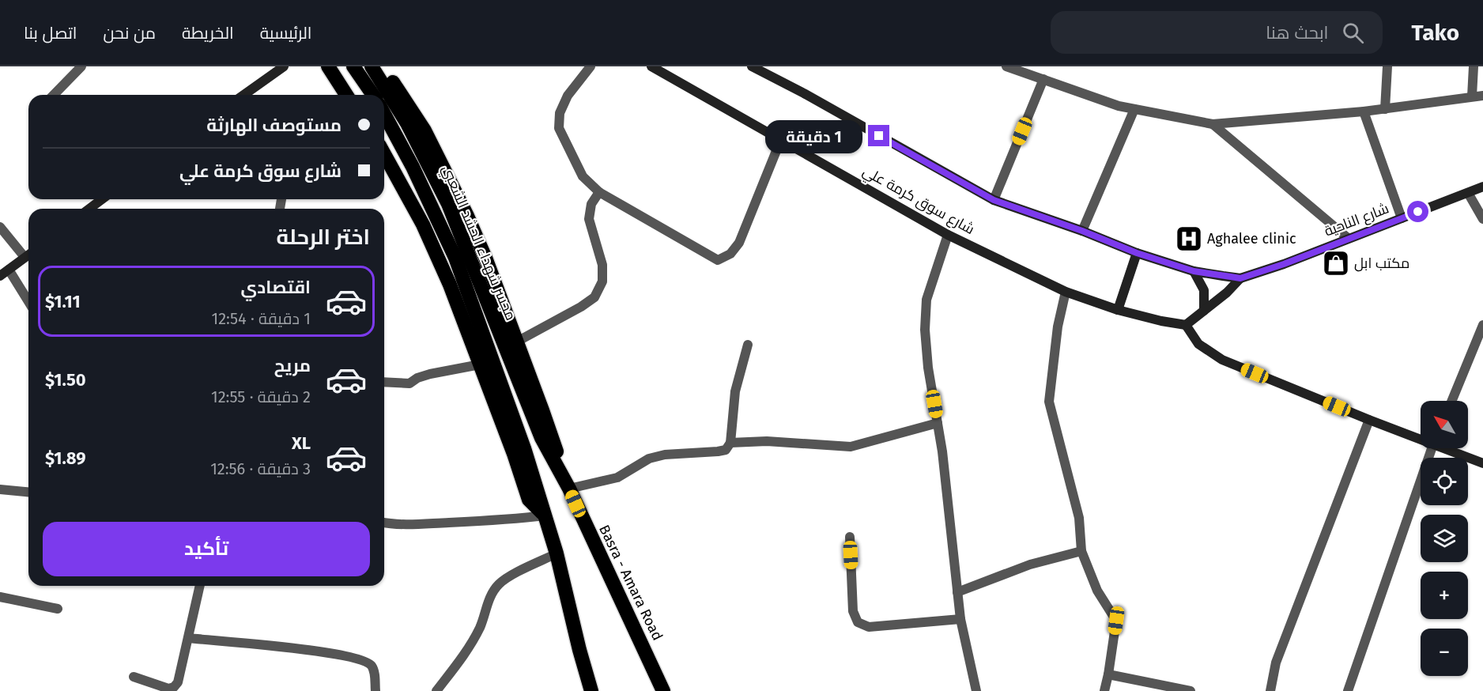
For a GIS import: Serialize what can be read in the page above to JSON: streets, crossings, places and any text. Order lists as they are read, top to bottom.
{
  "streets": {
    "highway": ["مجسر شهداء الحشد الشعبي", "Basra - Amara Road"],
    "main road": ["شارع سوق كرمة علي", "شارع الناحية"]
  },
  "crossings": [
    ["مجسر شهداء الحشد الشعبي", "Basra - Amara Road"]
  ],
  "places": {
    "hospital": ["Aghalee clinic"],
    "shop": ["مكتب ابل"]
  },
  "north": "top left",
  "page": {
    "header": "Tako",
    "search": "ابحث هنا",
    "nav": [
      "الرئيسية",
      "الخريطة",
      "من نحن",
      "اتصل بنا"
    ],
    "banner": ["مستوصف الهارثة", "شارع سوق كرمة علي"],
    "bubble": "1 دقيقة",
    "heading": "اختر الرحلة",
    "list": [
      {
        "name": "اقتصادي",
        "note": "1 دقيقة · 12:54",
        "value": "$1.11"
      },
      {
        "name": "مريح",
        "note": "2 دقيقة · 12:55",
        "value": "$1.50"
      },
      {
        "name": "XL",
        "note": "3 دقيقة · 12:56",
        "value": "$1.89"
      }
    ],
    "map_buttons": ["+", "−"],
    "buttons": "تأكيد"
  }
}
